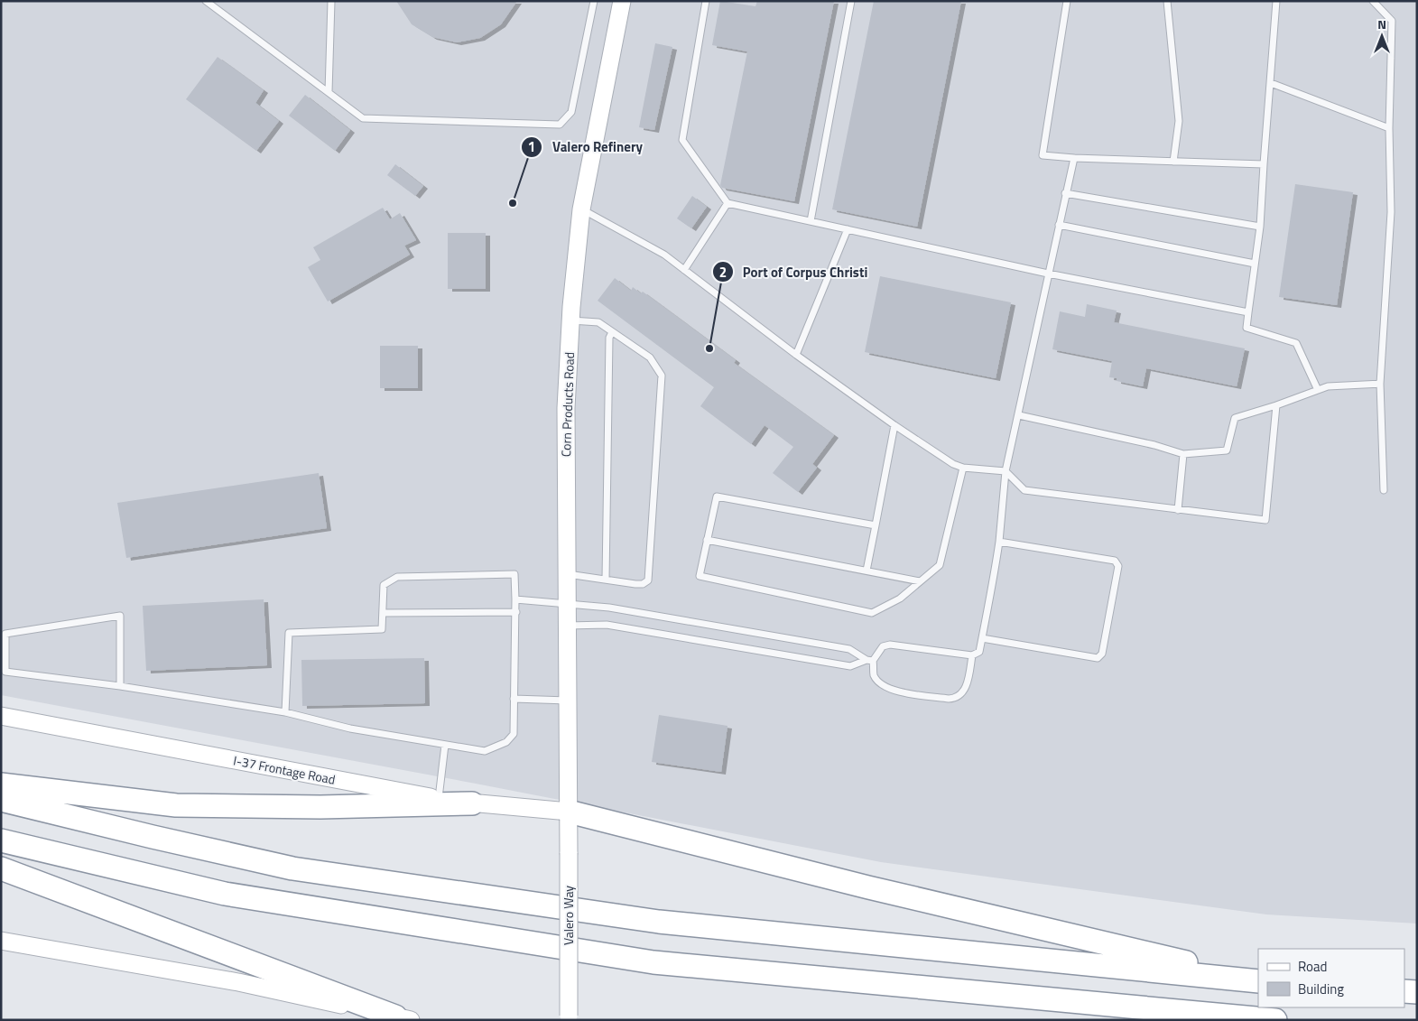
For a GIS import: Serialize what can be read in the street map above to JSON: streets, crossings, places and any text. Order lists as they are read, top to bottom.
{
  "streets": {
    "main road": ["Corn Products Road", "I-37 Frontage Road", "Valero Way"]
  },
  "crossings": [
    ["Corn Products Road", "I-37 Frontage Road"],
    ["Corn Products Road", "Valero Way"],
    ["I-37 Frontage Road", "Valero Way"]
  ],
  "places": ["Valero Refinery", "Port of Corpus Christi"],
  "legend": ["Road", "Building"],
  "north": "top"
}
